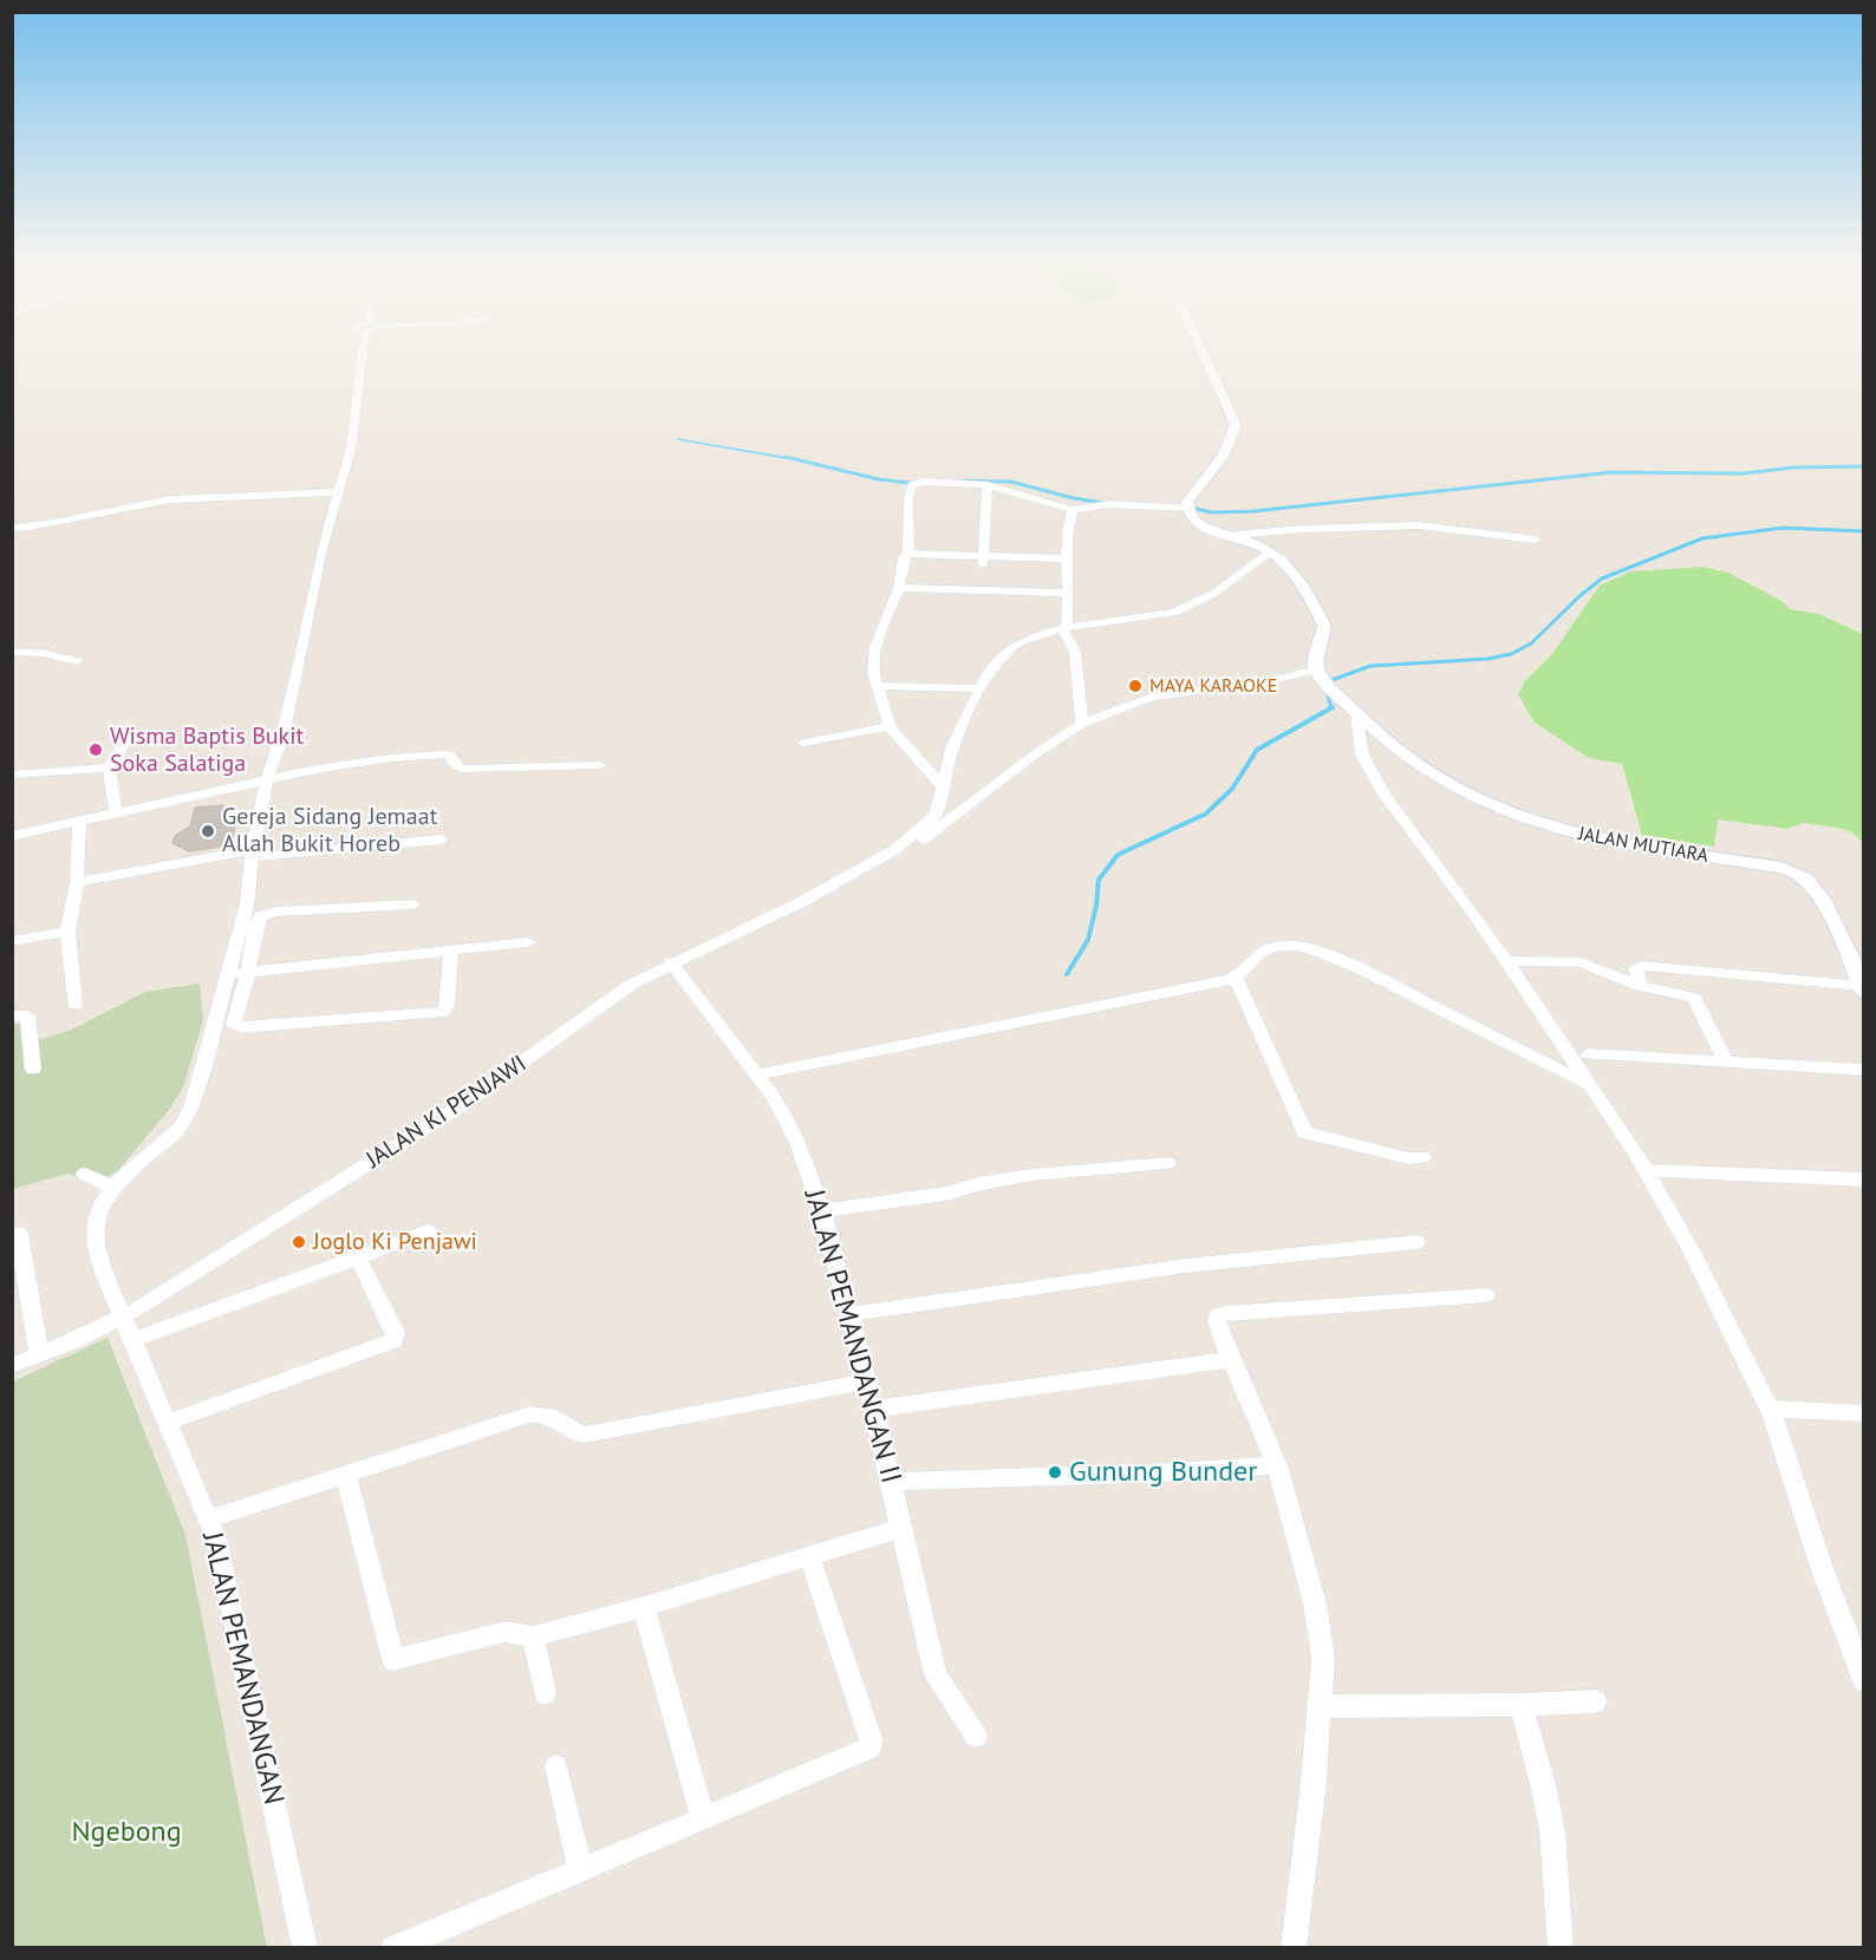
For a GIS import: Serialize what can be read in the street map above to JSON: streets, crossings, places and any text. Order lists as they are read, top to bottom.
{
  "streets": {
    "street": [
      "JALAN MUTIARA",
      "JALAN KI PENJAWI",
      "JALAN PEMANDANGAN II",
      "JALAN PEMANDANGAN"
    ]
  },
  "crossings": [
    ["JALAN KI PENJAWI", "JALAN PEMANDANGAN II"],
    ["JALAN KI PENJAWI", "JALAN PEMANDANGAN"]
  ],
  "parks": ["Ngebong"],
  "places": [
    "MAYA KARAOKE",
    "Wisma Baptis Bukit Soka Salatiga",
    "Gereja Sidang Jemaat Allah Bukit Horeb",
    "Joglo Ki Penjawi",
    "Gunung Bunder"
  ]
}
